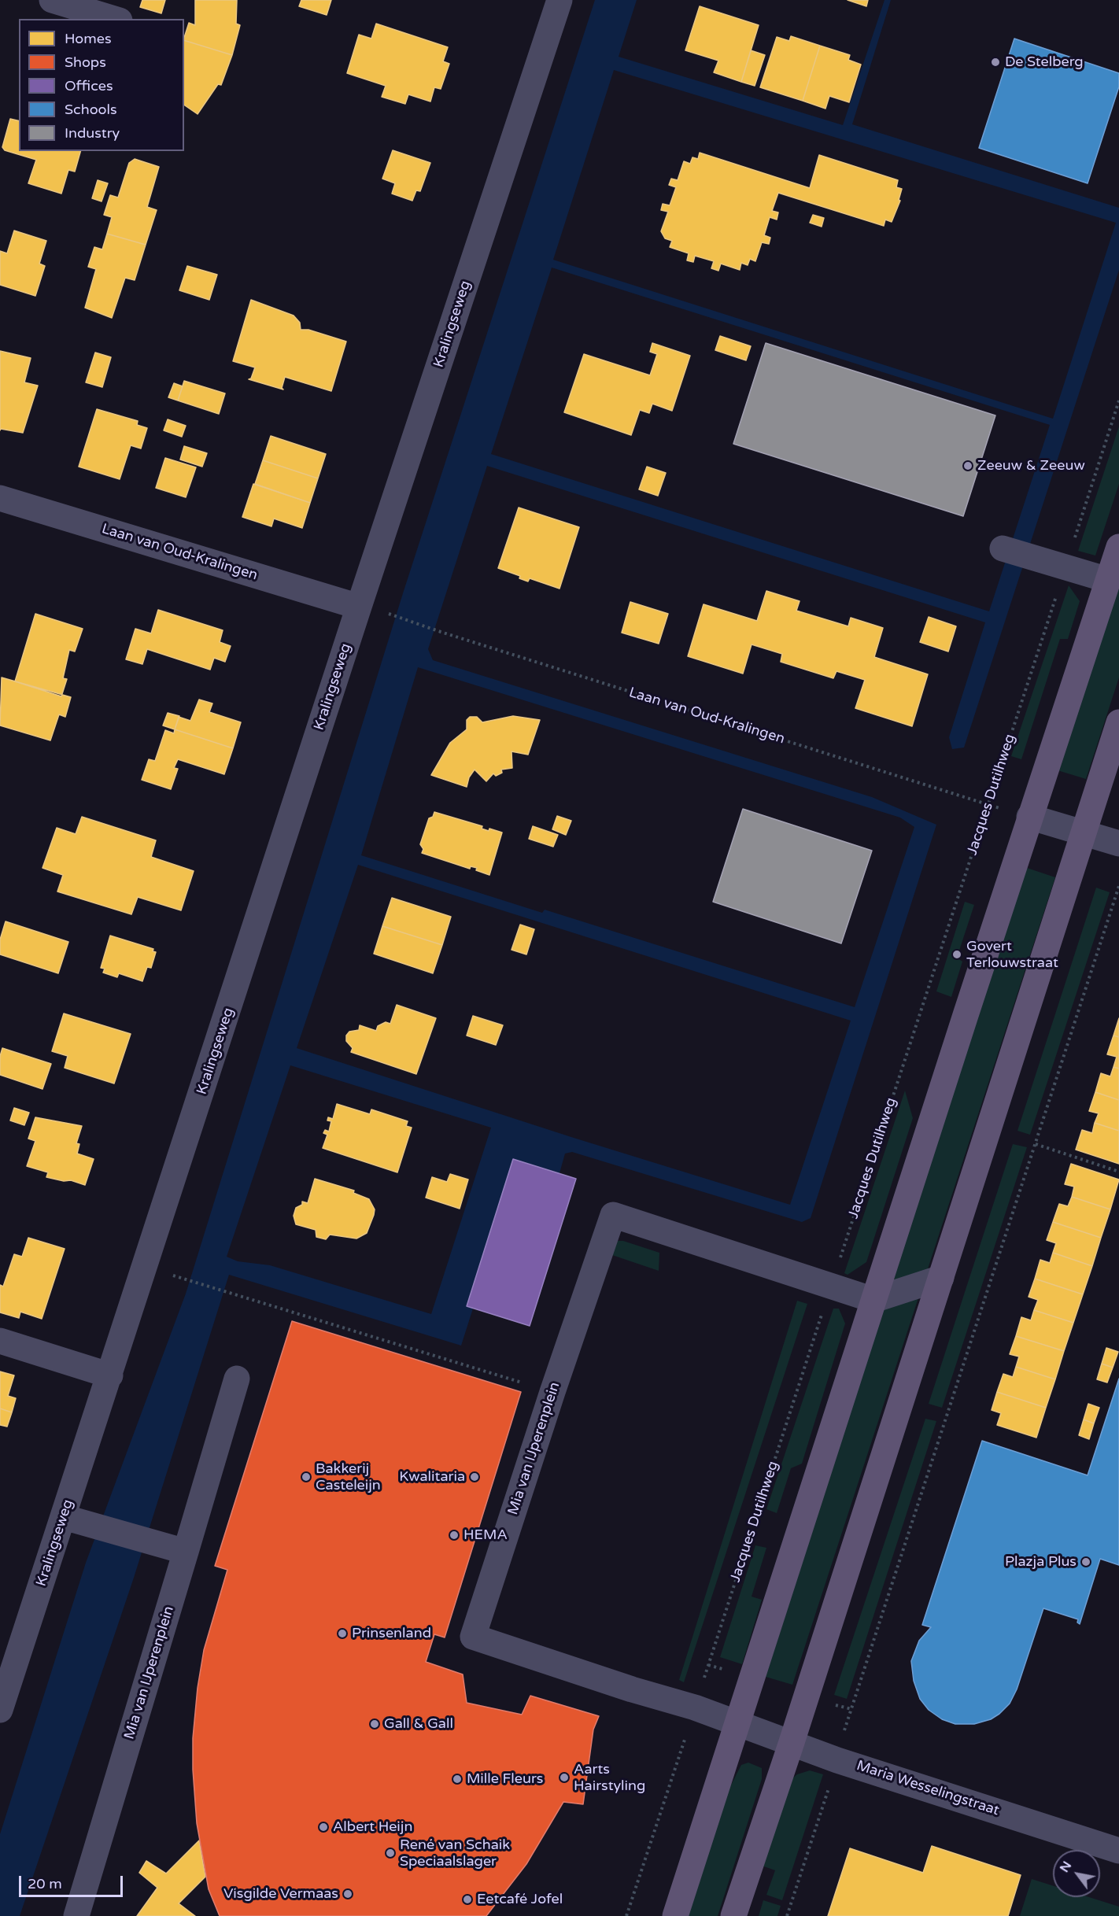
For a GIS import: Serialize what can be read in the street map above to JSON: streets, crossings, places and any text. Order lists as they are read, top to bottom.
{
  "streets": {
    "street": [
      "Kralingseweg",
      "Laan van Oud-Kralingen",
      "Mia van IJperenplein",
      "Maria Wesselingstraat"
    ],
    "path": ["Jacques Dutilhweg"]
  },
  "crossings": [
    ["Kralingseweg", "Laan van Oud-Kralingen"],
    ["Laan van Oud-Kralingen", "Jacques Dutilhweg"],
    ["Jacques Dutilhweg", "Mia van IJperenplein"],
    ["Mia van IJperenplein", "Maria Wesselingstraat"]
  ],
  "places": [
    "De Stelberg",
    "Zeeuw & Zeeuw",
    "Govert Terlouwstraat",
    "Bakkerij Casteleijn",
    "Kwalitaria",
    "HEMA",
    "Plazja Plus",
    "Prinsenland",
    "Gall & Gall",
    "Aarts Hairstyling",
    "Mille Fleurs",
    "Albert Heijn",
    "René van Schaik Speciaalslager",
    "Visgilde Vermaas",
    "Eetcafé Jofel"
  ],
  "legend": [
    "Homes",
    "Shops",
    "Offices",
    "Schools",
    "Industry"
  ],
  "scale_bar": "20 m",
  "north": "top left"
}
